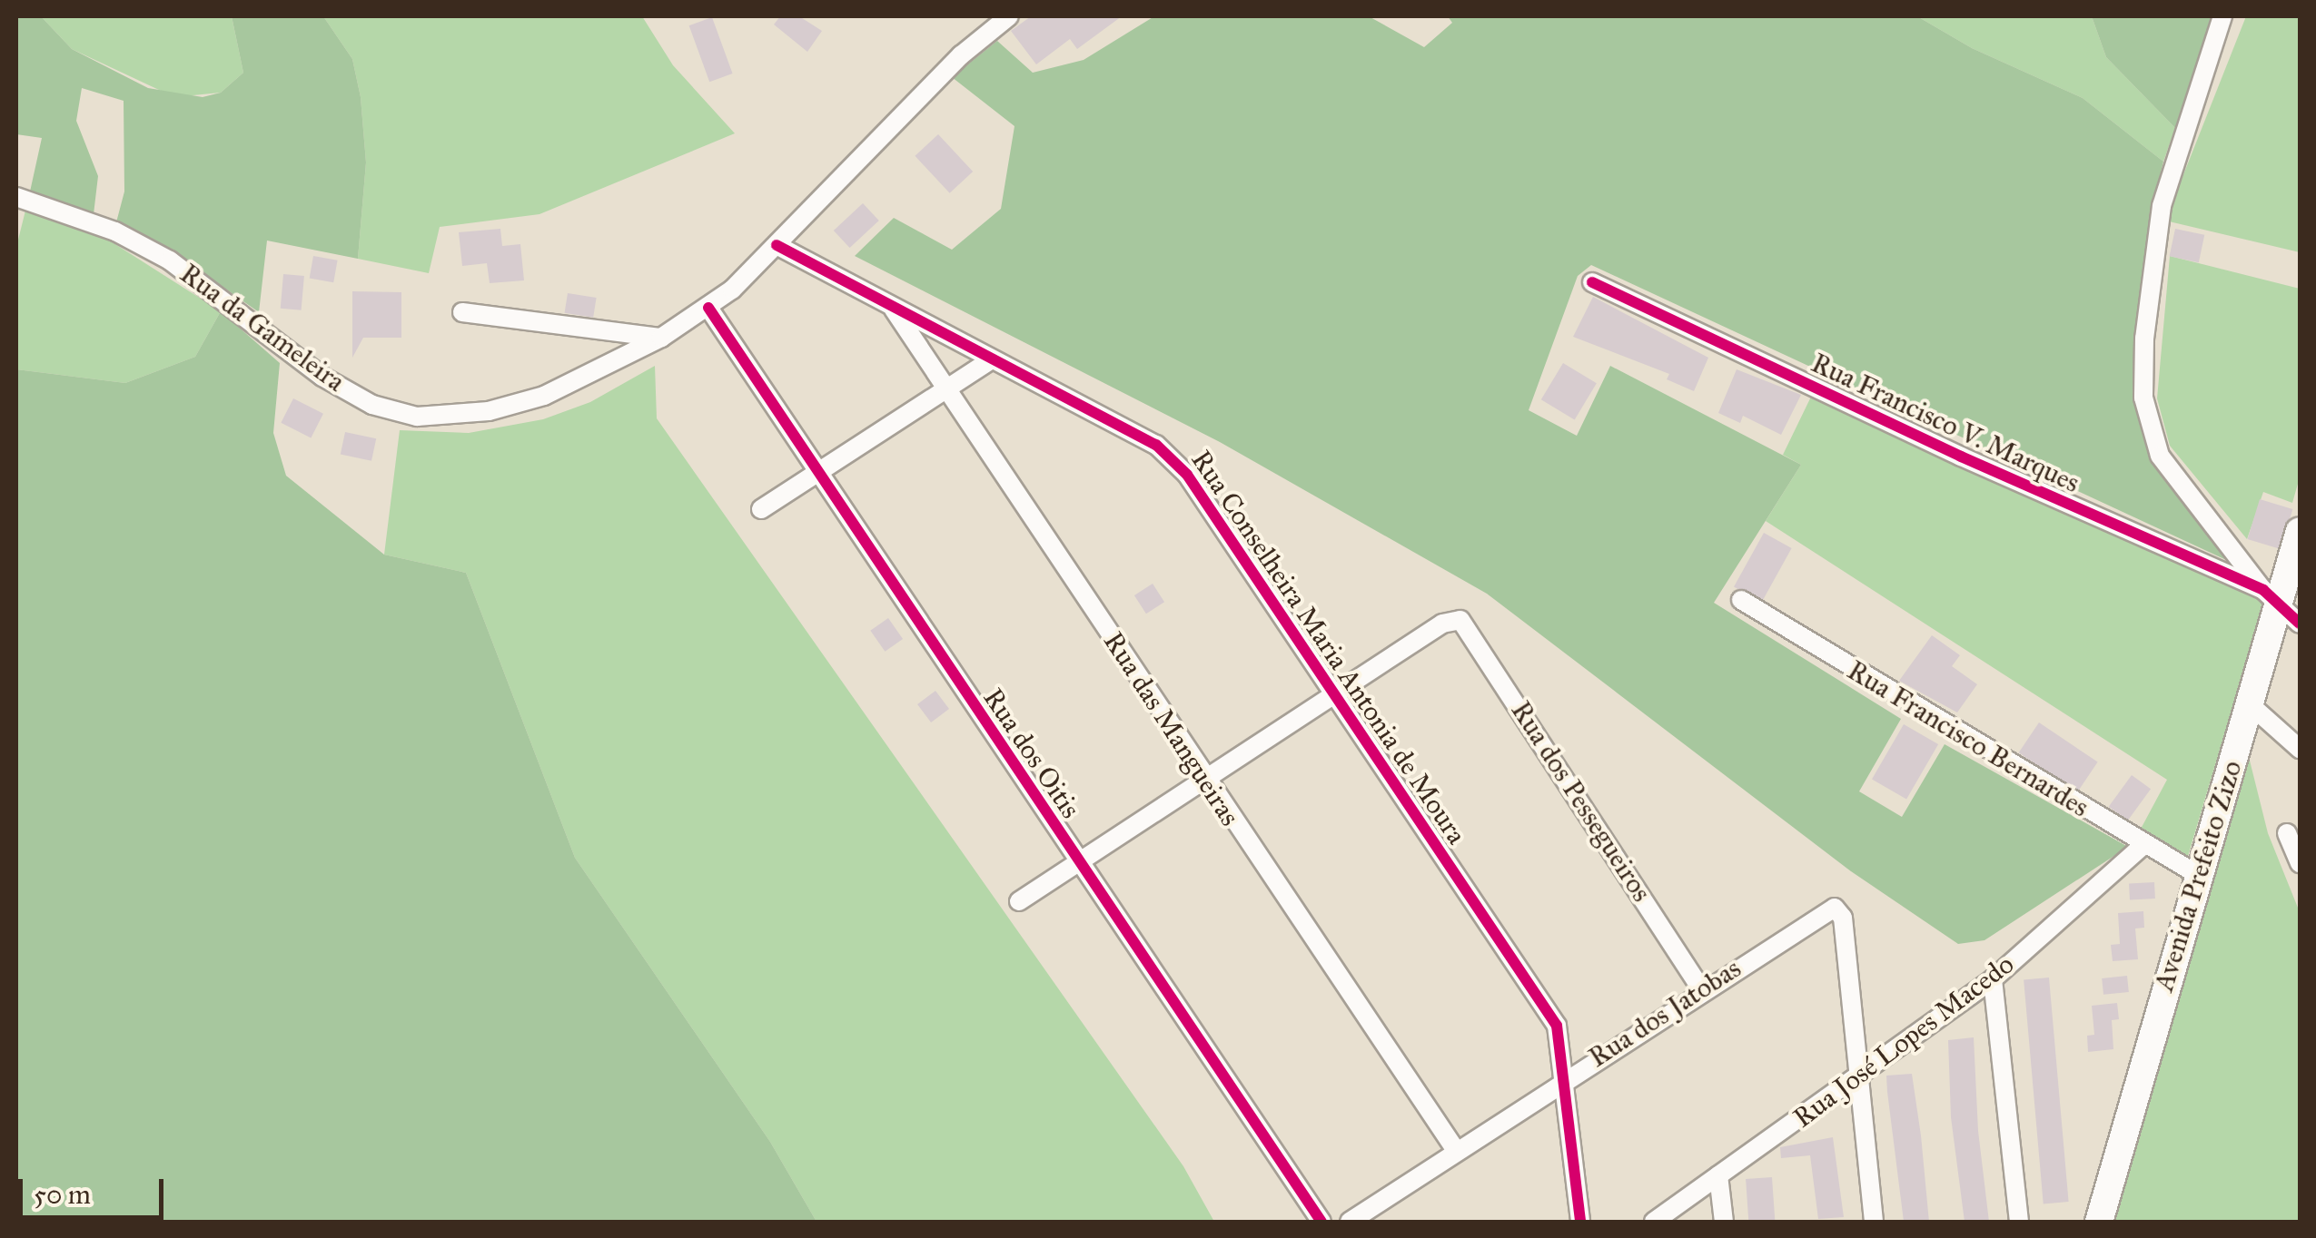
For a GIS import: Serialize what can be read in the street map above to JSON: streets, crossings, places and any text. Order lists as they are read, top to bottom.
{
  "streets": {
    "main road": ["Avenida Prefeito Zizo"],
    "street": [
      "Rua da Gameleira",
      "Rua Francisco V. Marques",
      "Rua Conselheira Maria Antonia de Moura",
      "Rua das Mangueiras",
      "Rua Francisco Bernardes",
      "Rua dos Oitis",
      "Rua dos Pessegueiros",
      "Rua dos Jatobas",
      "Rua José Lopes Macedo"
    ]
  },
  "crossings": [
    ["Rua da Gameleira", "Rua Conselheira Maria Antonia de Moura"],
    ["Rua da Gameleira", "Rua dos Oitis"],
    ["Rua Francisco V. Marques", "Avenida Prefeito Zizo"],
    ["Rua Conselheira Maria Antonia de Moura", "Rua das Mangueiras"],
    ["Rua Conselheira Maria Antonia de Moura", "Rua dos Pessegueiros"],
    ["Rua Conselheira Maria Antonia de Moura", "Rua dos Jatobas"],
    ["Rua das Mangueiras", "Rua dos Jatobas"],
    ["Rua Francisco Bernardes", "Avenida Prefeito Zizo"],
    ["Rua Francisco Bernardes", "Rua José Lopes Macedo"],
    ["Rua dos Pessegueiros", "Rua dos Jatobas"],
    ["Rua dos Jatobas", "Rua José Lopes Macedo"]
  ],
  "scale_bar": "50 m"
}
